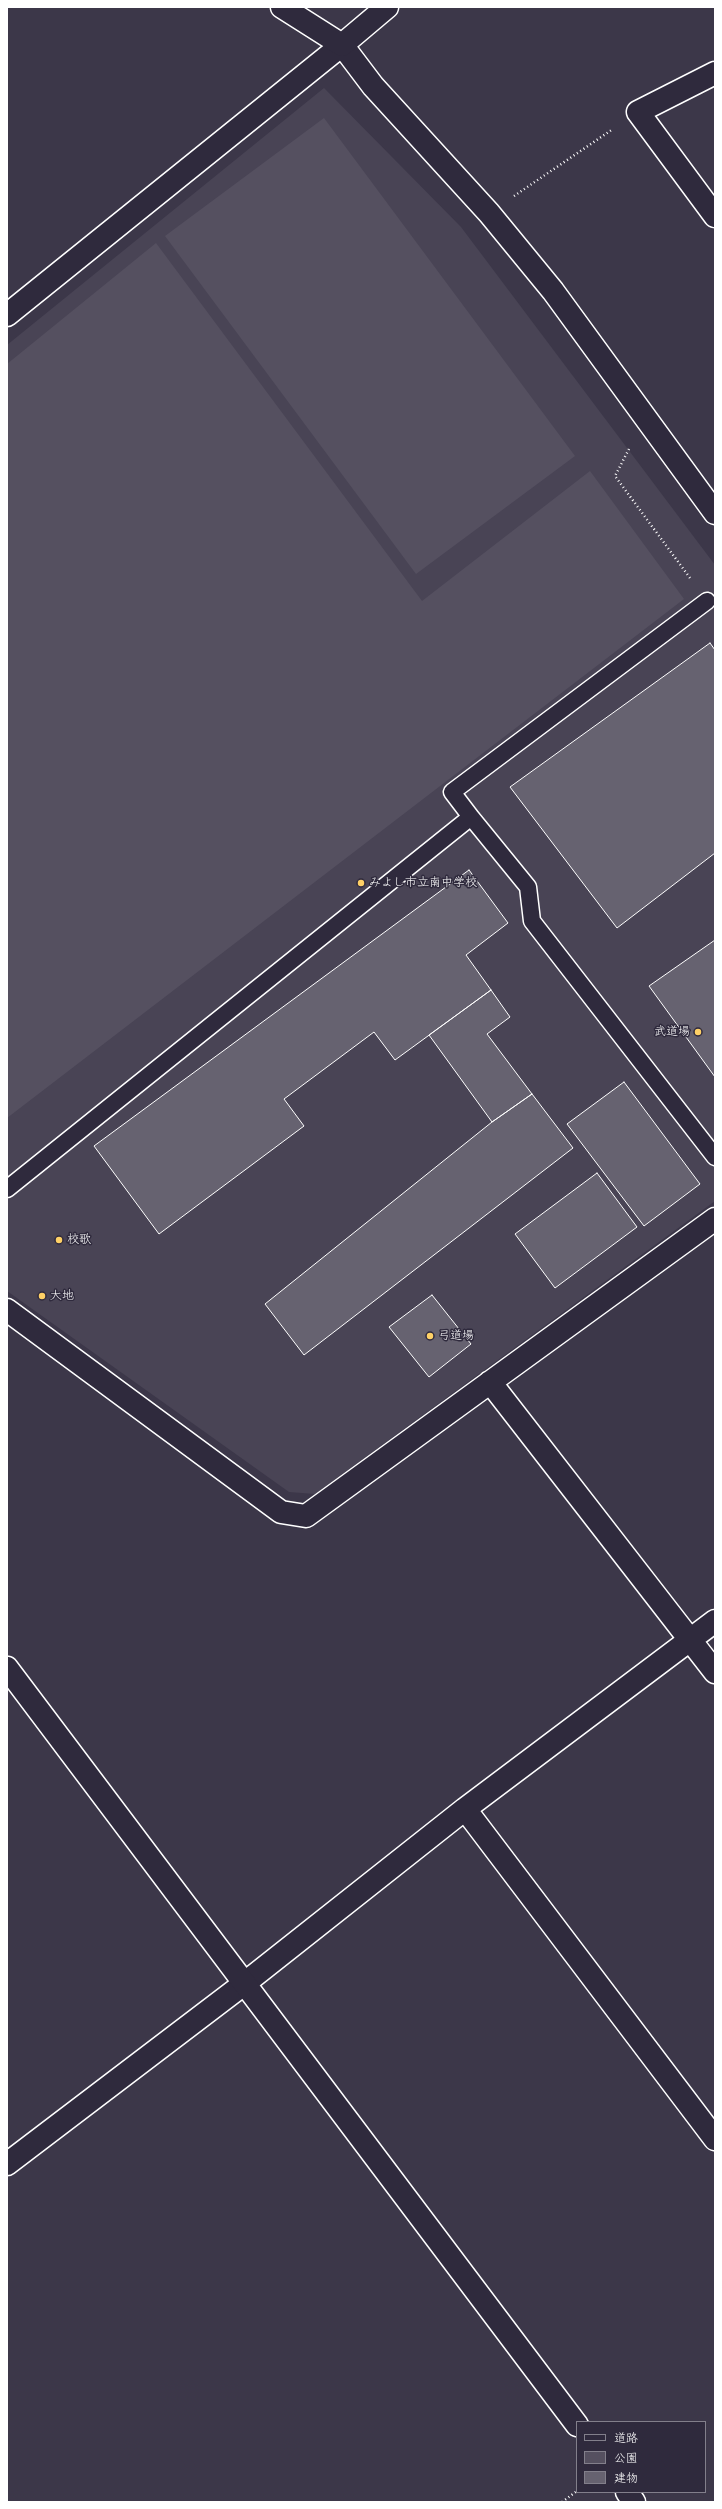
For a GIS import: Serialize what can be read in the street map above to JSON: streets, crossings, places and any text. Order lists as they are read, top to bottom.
{
  "places": [
    "みよし市立南中学校",
    "武道場",
    "校歌",
    "大地",
    "弓道場"
  ],
  "legend": ["道路", "公園", "建物"]
}
